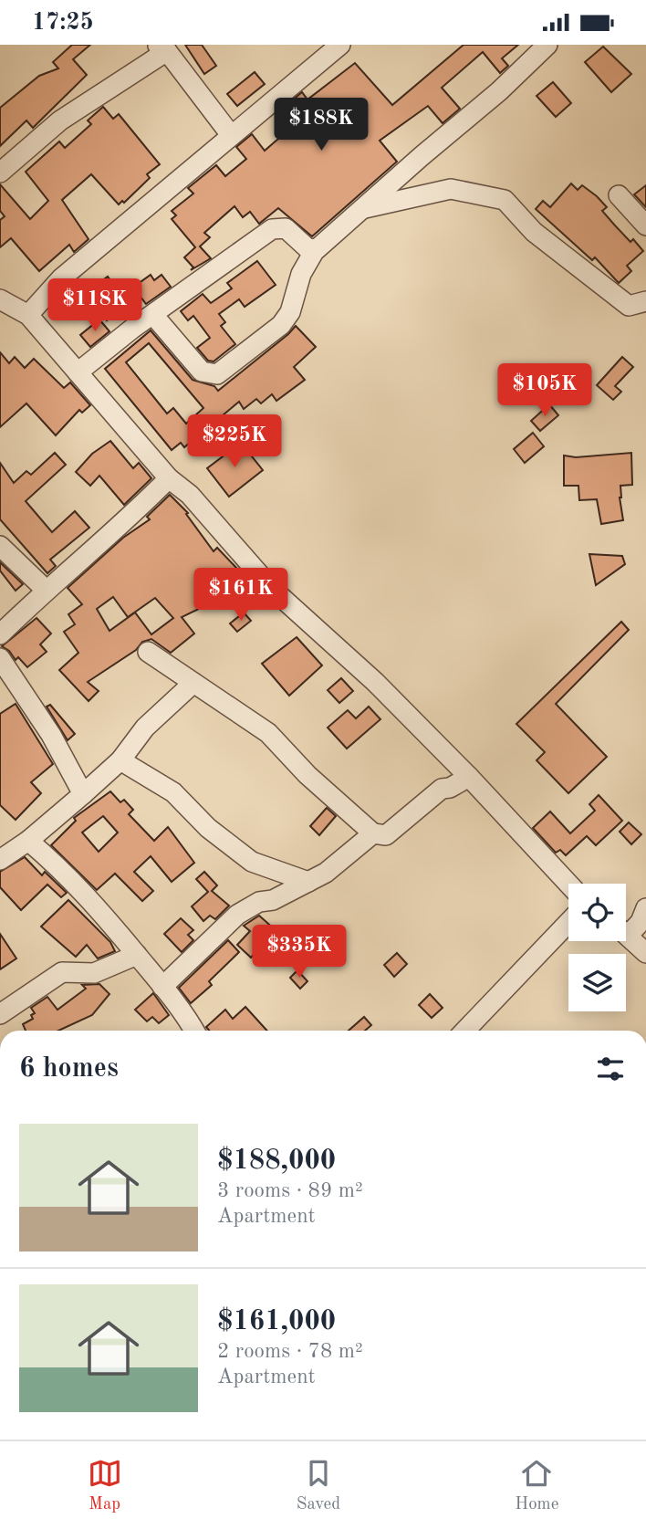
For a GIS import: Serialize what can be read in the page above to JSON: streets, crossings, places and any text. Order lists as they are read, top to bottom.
{
  "page": {
    "status": "17:25",
    "price": [
      "$188K",
      "$118K",
      "$105K",
      "$225K",
      "$161K",
      "$335K"
    ],
    "heading": "6 homes",
    "list": [
      {
        "name": "$188,000",
        "note": "3 rooms · 89 m² · Apartment"
      },
      {
        "name": "$161,000",
        "note": "2 rooms · 78 m² · Apartment"
      }
    ],
    "tabs": ["Map", "Saved", "Home"]
  }
}
